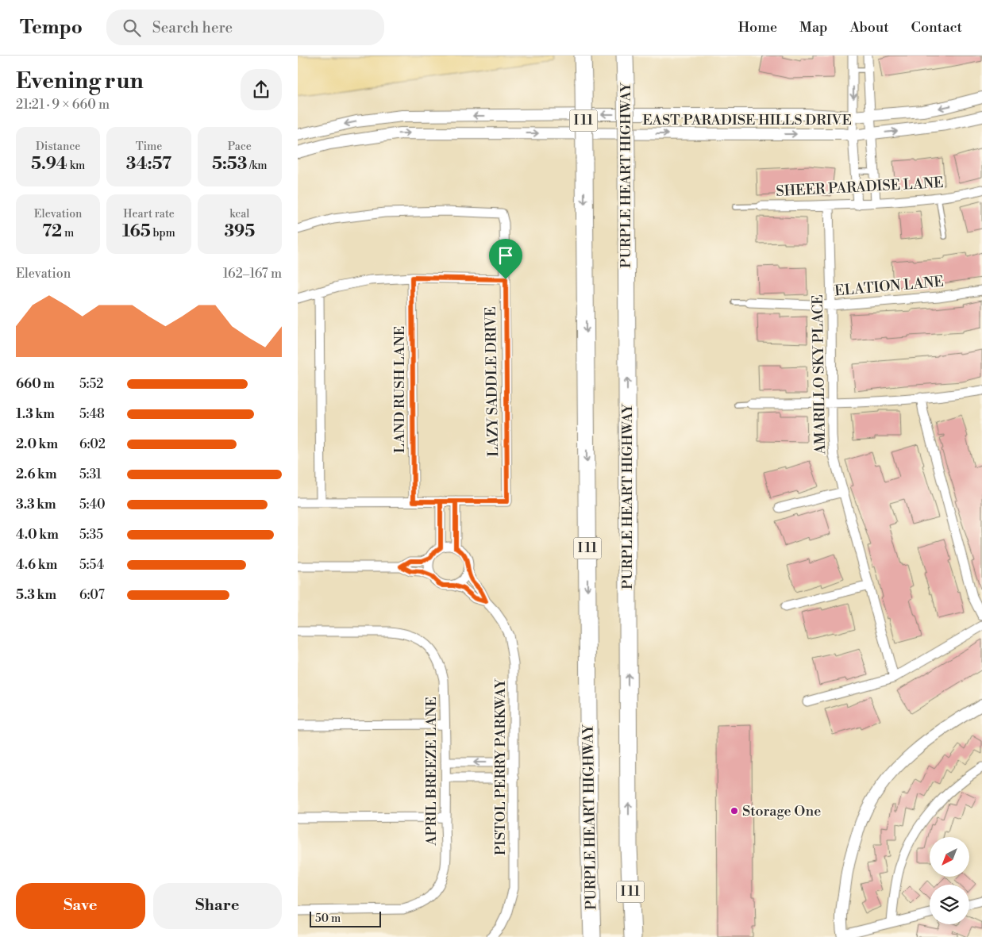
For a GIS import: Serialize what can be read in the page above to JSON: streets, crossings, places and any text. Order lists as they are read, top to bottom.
{
  "streets": {
    "highway": ["I 11", "PURPLE HEART HIGHWAY"],
    "street": [
      "EAST PARADISE HILLS DRIVE",
      "SHEER PARADISE LANE",
      "ELATION LANE",
      "AMARILLO SKY PLACE",
      "LAZY SADDLE DRIVE",
      "LAND RUSH LANE",
      "PISTOL PERRY PARKWAY",
      "APRIL BREEZE LANE"
    ]
  },
  "crossings": [
    ["SHEER PARADISE LANE", "AMARILLO SKY PLACE"],
    ["ELATION LANE", "AMARILLO SKY PLACE"]
  ],
  "places": ["Storage One"],
  "scale_bar": "50 m",
  "north": "bottom left",
  "page": {
    "header": "Tempo",
    "search": "Search here",
    "nav": [
      "Home",
      "Map",
      "About",
      "Contact"
    ],
    "heading": ["Evening run", "21:21 · 9 × 660 m"],
    "stats": [
      ["Distance", "5.94 km"],
      ["Time", "34:57"],
      ["Pace", "5:53 /km"],
      ["Elevation", "72 m"],
      ["Heart rate", "165 bpm"],
      ["kcal", "395"]
    ],
    "chart": ["Elevation", "162–167 m"],
    "list": [
      {
        "name": "660 m",
        "note": "5:52"
      },
      {
        "name": "1.3 km",
        "note": "5:48"
      },
      {
        "name": "2.0 km",
        "note": "6:02"
      },
      {
        "name": "2.6 km",
        "note": "5:31"
      },
      {
        "name": "3.3 km",
        "note": "5:40"
      },
      {
        "name": "4.0 km",
        "note": "5:35"
      },
      {
        "name": "4.6 km",
        "note": "5:54"
      },
      {
        "name": "5.3 km",
        "note": "6:07"
      }
    ],
    "buttons": ["Save", "Share"],
    "scale": "50 m"
  }
}
